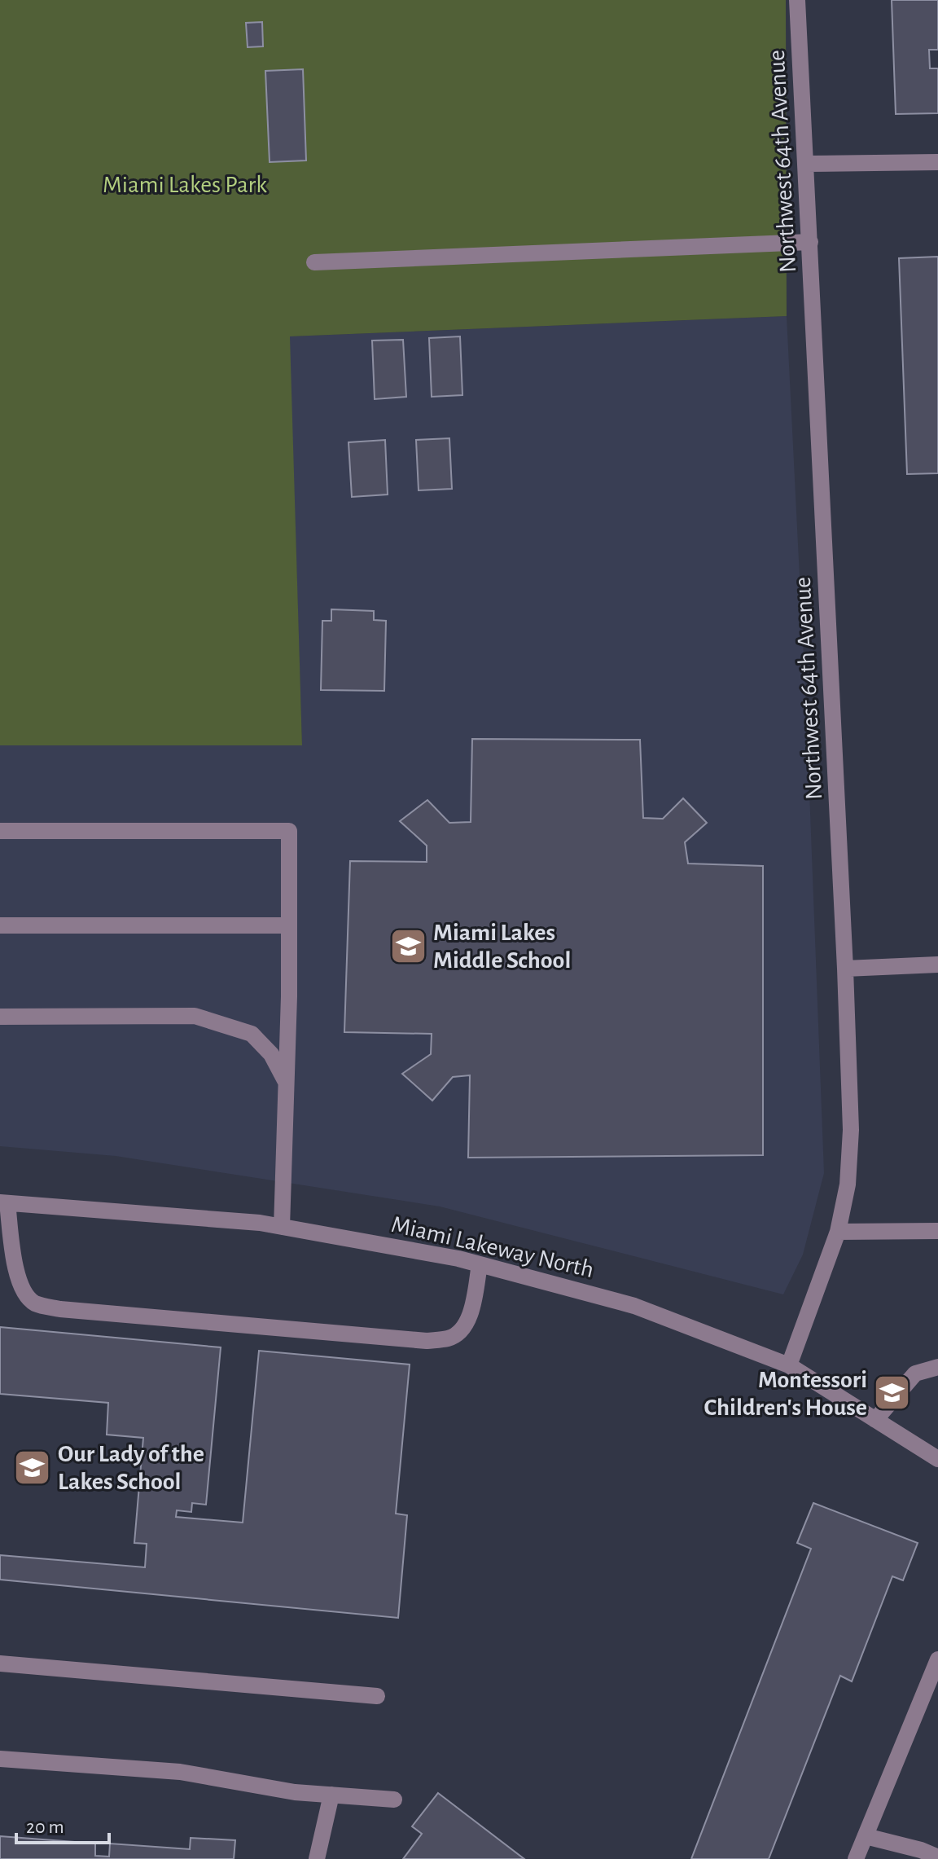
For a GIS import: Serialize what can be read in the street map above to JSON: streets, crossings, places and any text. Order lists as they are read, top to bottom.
{
  "streets": {
    "street": ["Northwest 64th Avenue", "Miami Lakeway North"]
  },
  "crossings": [
    ["Northwest 64th Avenue", "Miami Lakeway North"]
  ],
  "parks": ["Miami Lakes Park"],
  "places": {
    "school or university": ["Miami Lakes Middle School", "Montessori Children's House", "Our Lady of the Lakes School"]
  },
  "scale_bar": "20 m"
}
